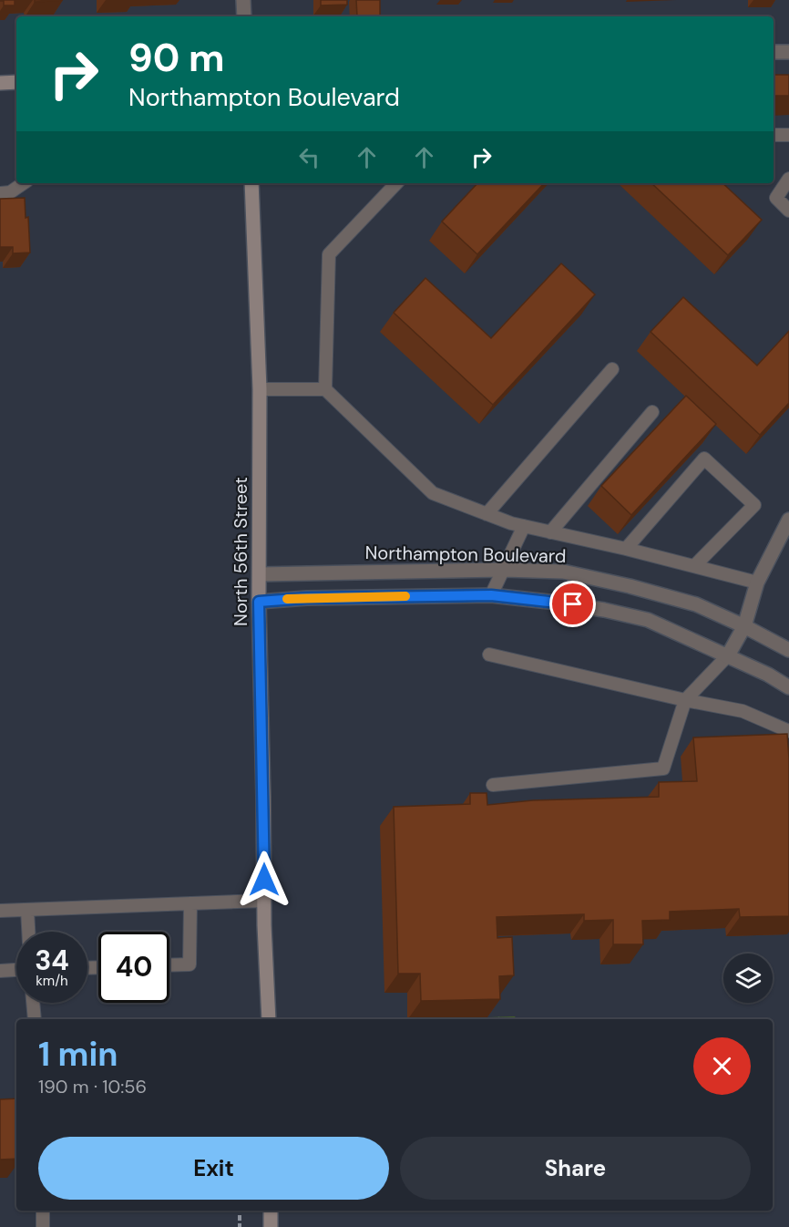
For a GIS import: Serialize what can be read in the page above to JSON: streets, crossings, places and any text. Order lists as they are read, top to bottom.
{
  "streets": {
    "street": ["North 56th Street", "Northampton Boulevard"]
  },
  "crossings": [
    ["North 56th Street", "Northampton Boulevard"]
  ],
  "page": {
    "turn": ["90 m", "Northampton Boulevard"],
    "speed": "34 km/h",
    "limit": "40",
    "heading": ["1 min", "190 m · 10:56"],
    "buttons": ["Exit", "Share"]
  }
}
